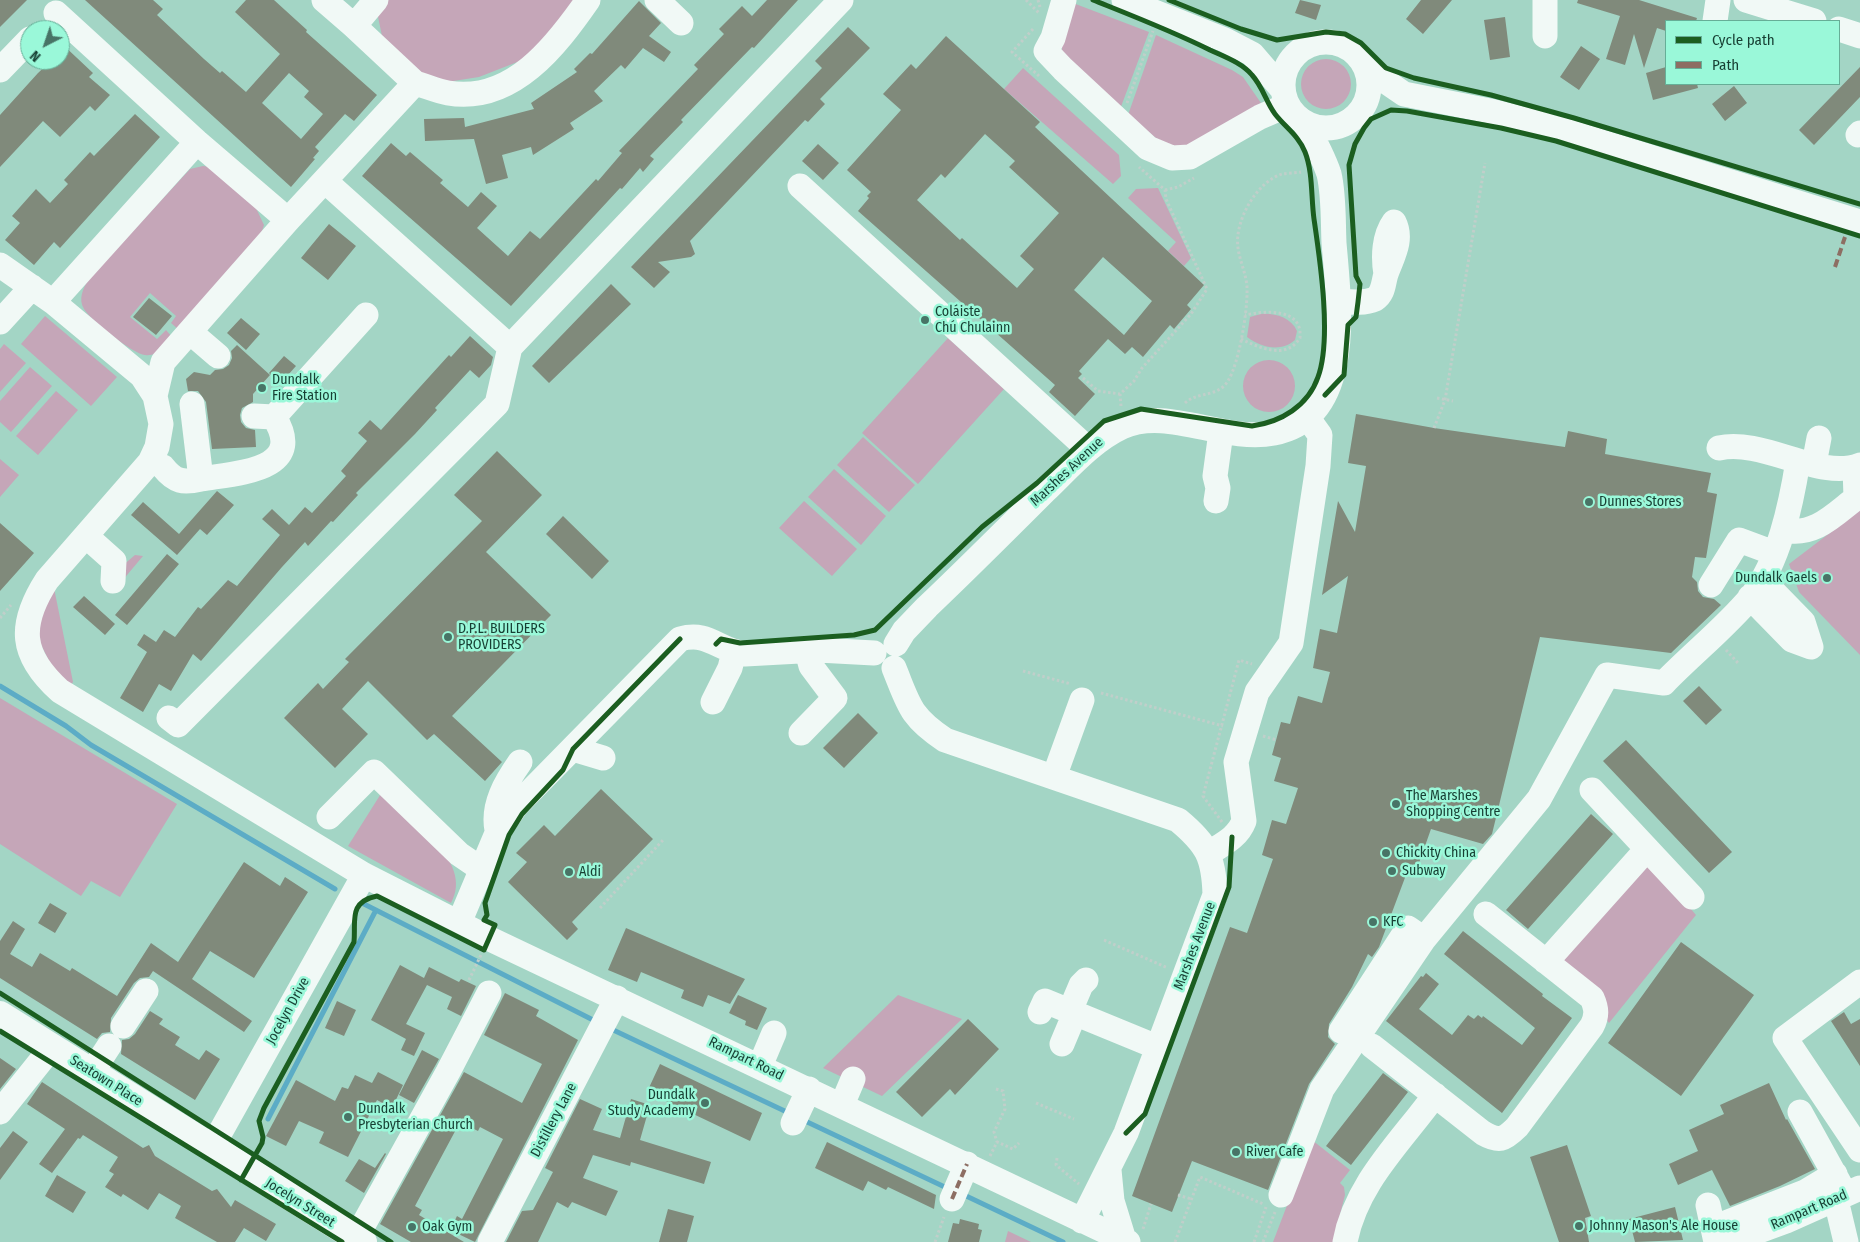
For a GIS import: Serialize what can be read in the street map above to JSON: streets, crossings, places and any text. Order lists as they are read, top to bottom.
{
  "streets": {
    "main road": ["Seatown Place", "Jocelyn Street"],
    "street": [
      "Marshes Avenue",
      "Jocelyn Drive",
      "Rampart Road",
      "Distillery Lane"
    ]
  },
  "crossings": [
    ["Marshes Avenue", "Rampart Road"],
    ["Jocelyn Drive", "Rampart Road"],
    ["Jocelyn Drive", "Seatown Place"],
    ["Jocelyn Drive", "Jocelyn Street"],
    ["Rampart Road", "Distillery Lane"],
    ["Seatown Place", "Jocelyn Street"]
  ],
  "places": [
    "Coláiste Chú Chulainn",
    "Dundalk Fire Station",
    "Dunnes Stores",
    "Dundalk Gaels",
    "D.P.L. BUILDERS PROVIDERS",
    "The Marshes Shopping Centre",
    "Chickity China",
    "Subway",
    "Aldi",
    "KFC",
    "Dundalk Study Academy",
    "Dundalk Presbyterian Church",
    "River Cafe",
    "Johnny Mason's Ale House",
    "Oak Gym"
  ],
  "legend": ["Cycle path", "Path"],
  "north": "bottom left"
}
